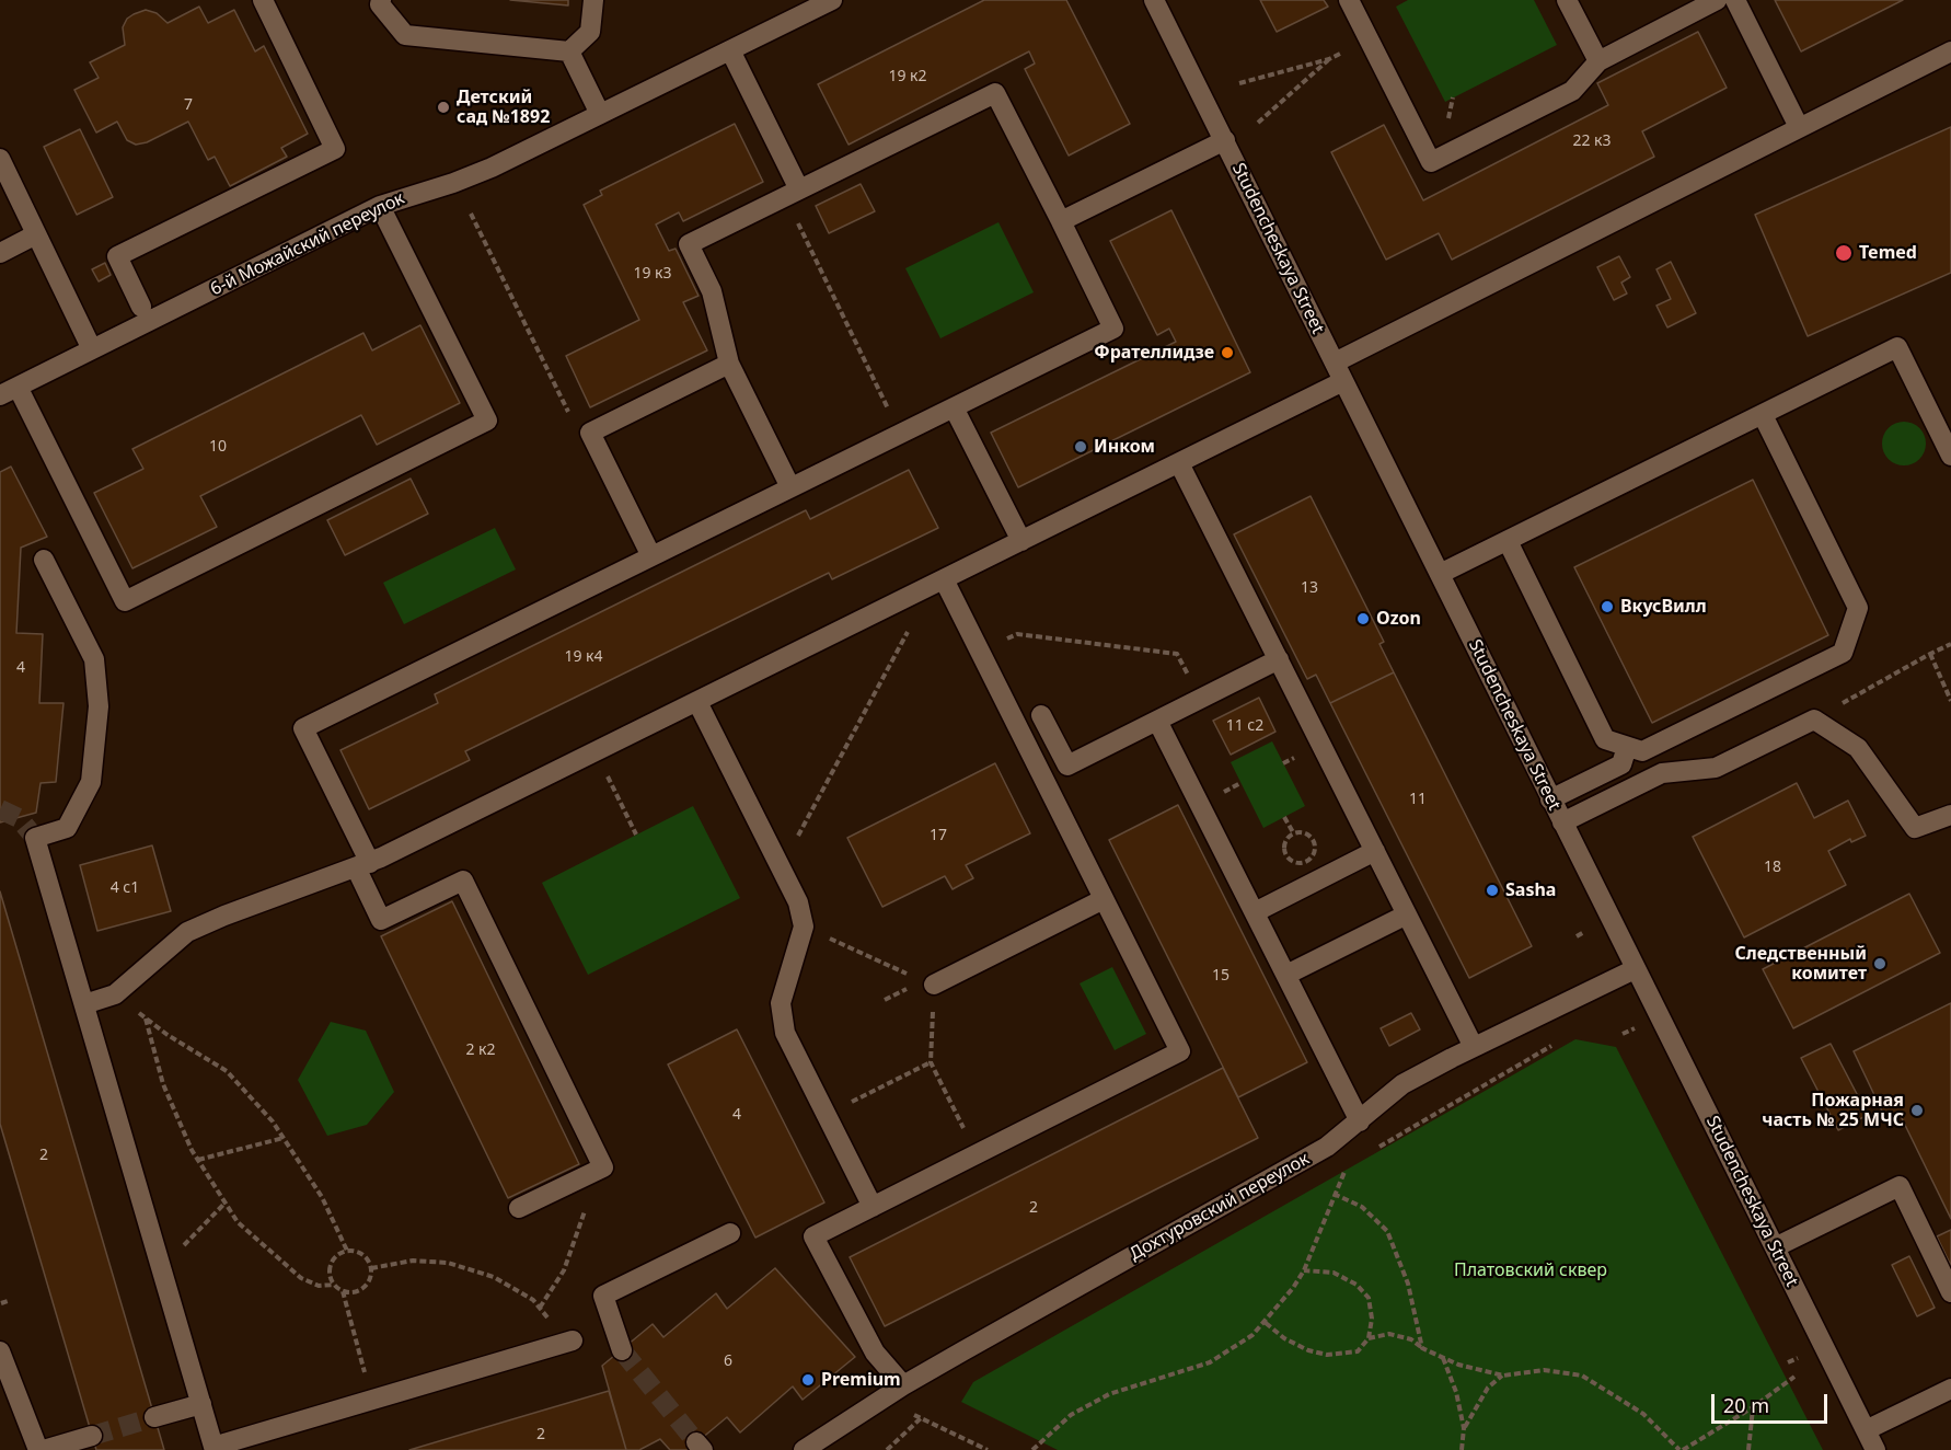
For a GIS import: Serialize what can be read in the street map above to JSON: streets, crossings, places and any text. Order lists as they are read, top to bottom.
{
  "streets": {
    "street": ["6-й Можайский переулок", "Studencheskaya Street", "Дохтуровский переулок"]
  },
  "crossings": [
    ["Studencheskaya Street", "Дохтуровский переулок"]
  ],
  "parks": ["Платовский сквер"],
  "places": [
    "Детский сад №1892",
    "Temed",
    "Фрателлидзе",
    "Инком",
    "ВкусВилл",
    "Ozon",
    "Sasha",
    "Следственный комитет",
    "Пожарная часть № 25 МЧС",
    "Premium"
  ],
  "house_numbers": [
    "19 к2",
    "7",
    "22 к3",
    "19 к3",
    "10",
    "13",
    "19 к4",
    "4",
    "11 с2",
    "11",
    "17",
    "18",
    "4 с1",
    "15",
    "2 к2",
    "4",
    "2",
    "2",
    "6",
    "2"
  ],
  "scale_bar": "20 m"
}
